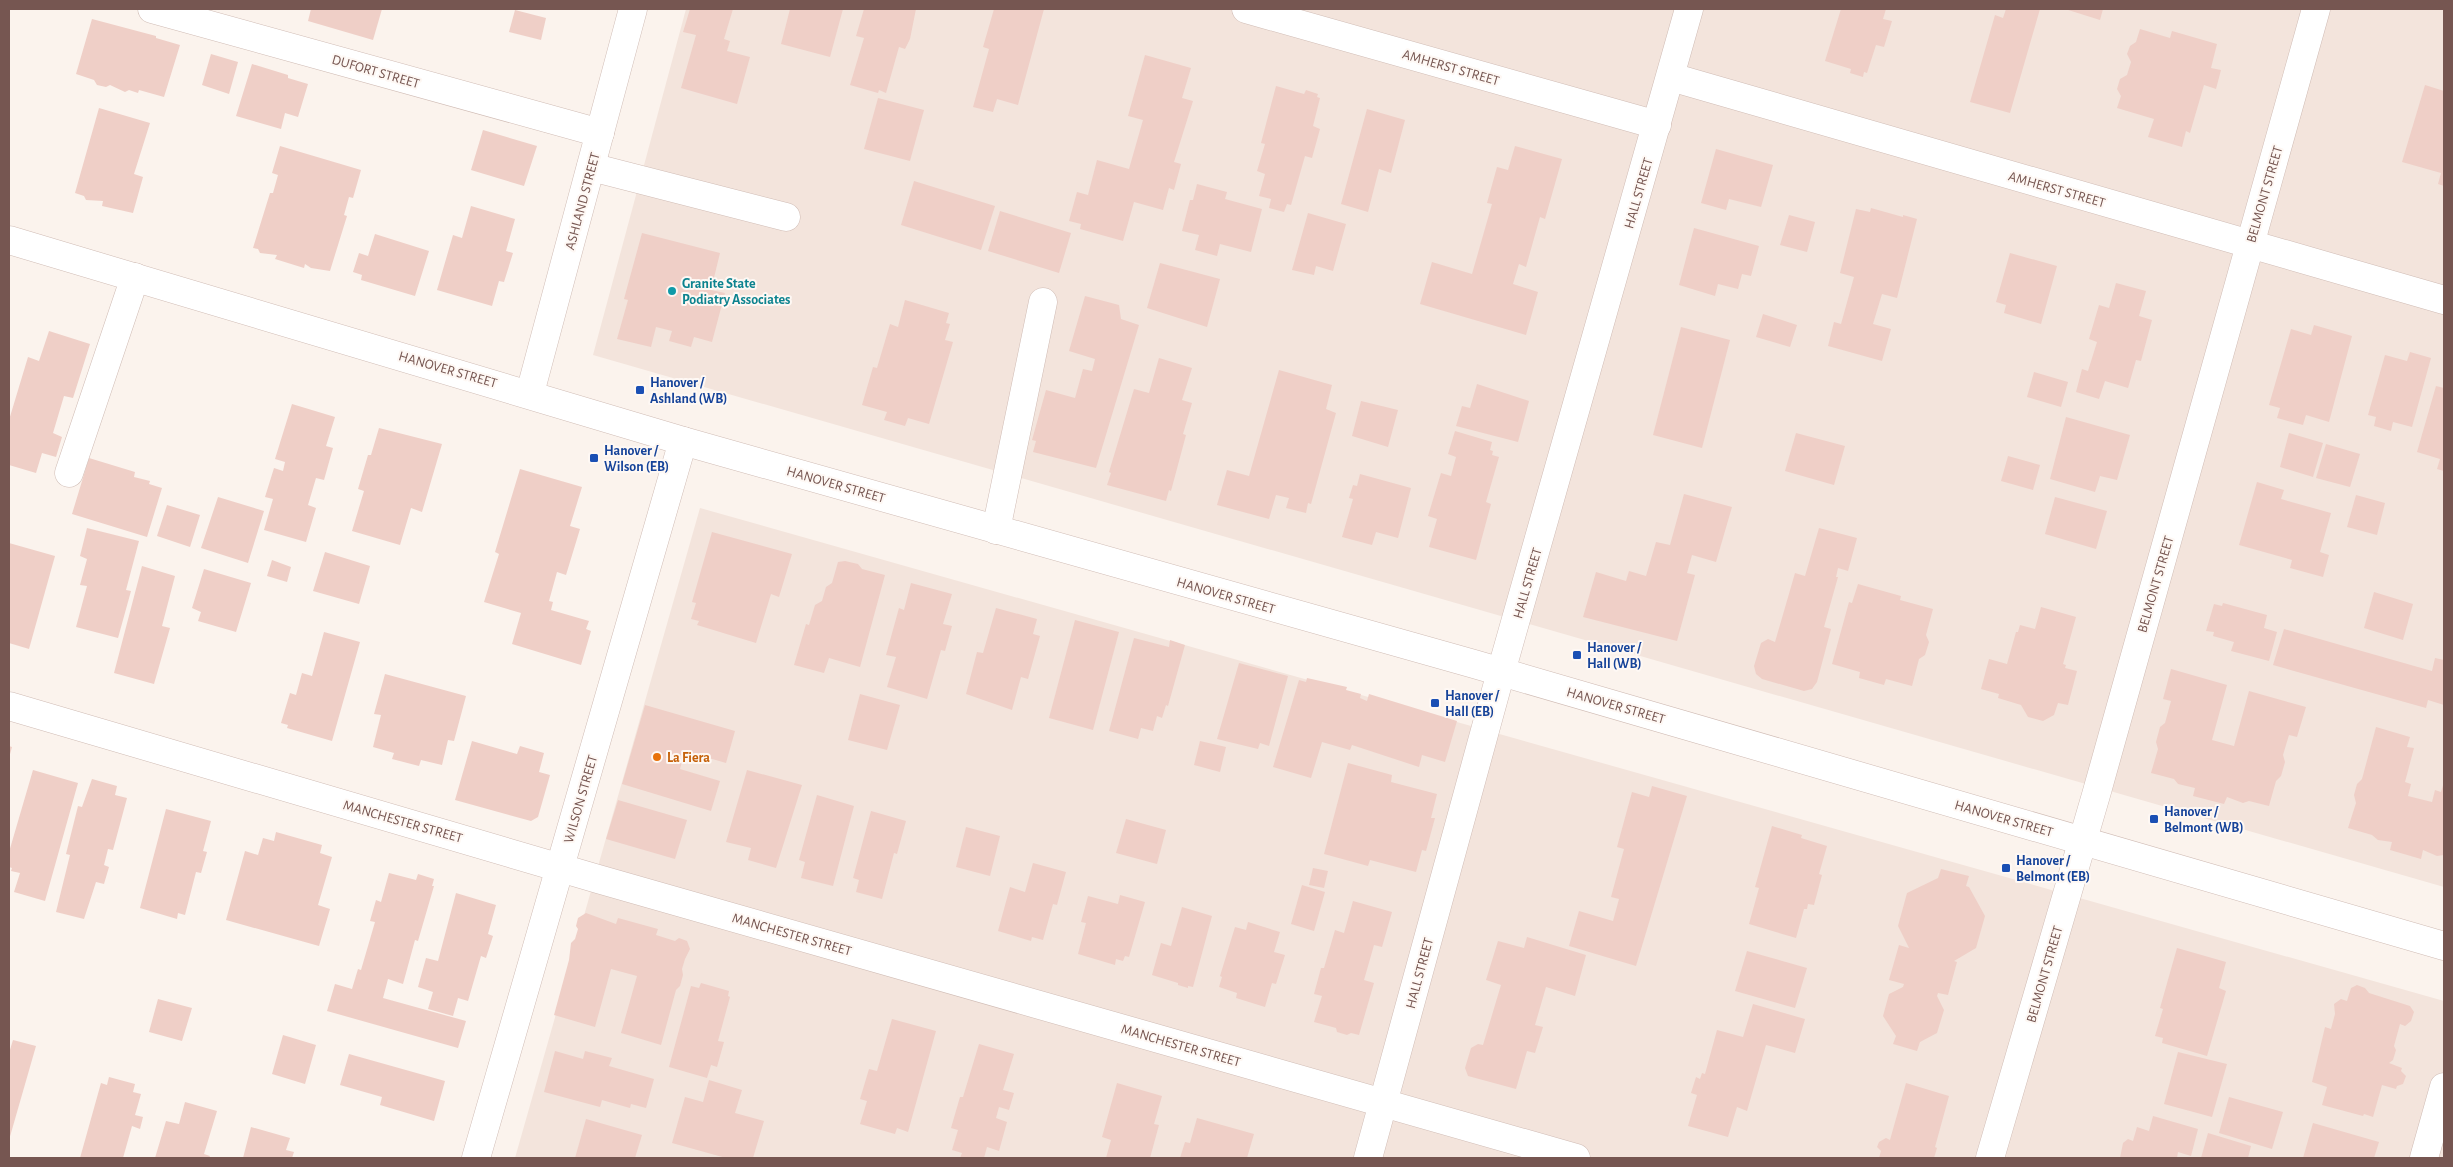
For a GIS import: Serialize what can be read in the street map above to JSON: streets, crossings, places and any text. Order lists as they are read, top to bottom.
{
  "streets": {
    "street": [
      "AMHERST STREET",
      "DUFORT STREET",
      "HALL STREET",
      "BELMONT STREET",
      "ASHLAND STREET",
      "HANOVER STREET",
      "WILSON STREET",
      "MANCHESTER STREET"
    ]
  },
  "crossings": [
    ["AMHERST STREET", "HALL STREET"],
    ["AMHERST STREET", "BELMONT STREET"],
    ["DUFORT STREET", "ASHLAND STREET"],
    ["HALL STREET", "HANOVER STREET"],
    ["HALL STREET", "MANCHESTER STREET"],
    ["BELMONT STREET", "HANOVER STREET"],
    ["ASHLAND STREET", "HANOVER STREET"],
    ["HANOVER STREET", "WILSON STREET"],
    ["WILSON STREET", "MANCHESTER STREET"]
  ],
  "places": {
    "other": ["Granite State Podiatry Associates", "La Fiera"],
    "transit": [
      "Hanover / Ashland (WB)",
      "Hanover / Wilson (EB)",
      "Hanover / Hall (WB)",
      "Hanover / Hall (EB)",
      "Hanover / Belmont (WB)",
      "Hanover / Belmont (EB)"
    ]
  }
}
